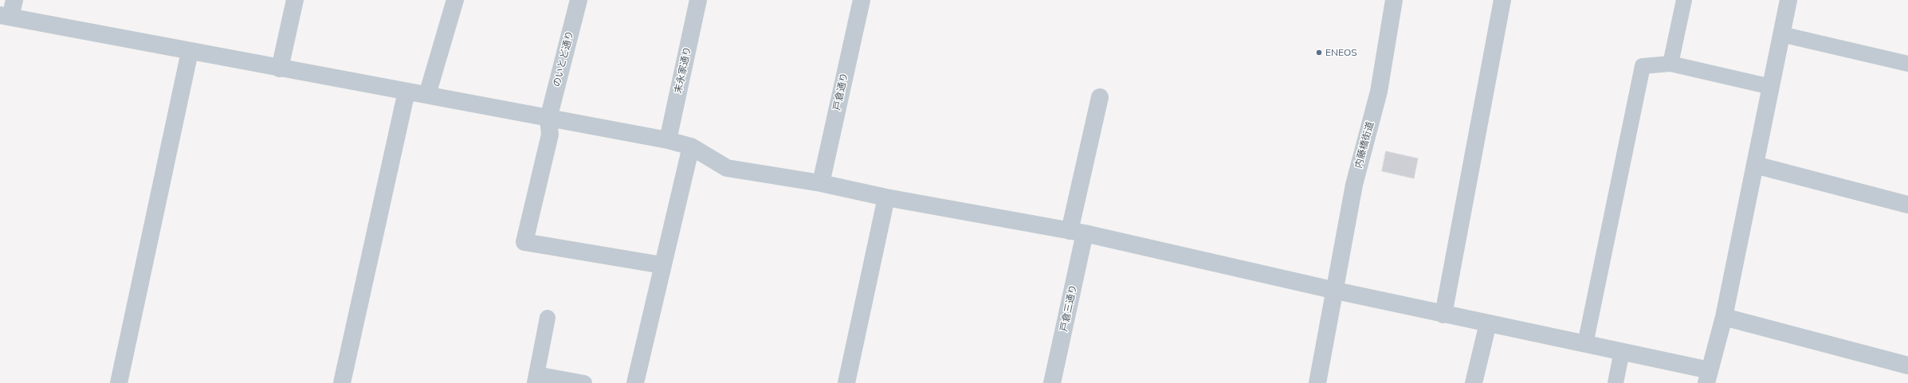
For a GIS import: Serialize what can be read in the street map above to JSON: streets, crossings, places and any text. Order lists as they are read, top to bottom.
{
  "streets": {
    "street": [
      "のいとど通り",
      "末永家通り",
      "戸倉通り",
      "内藤橋街道",
      "戸倉三通り"
    ]
  },
  "places": ["ENEOS"]
}
